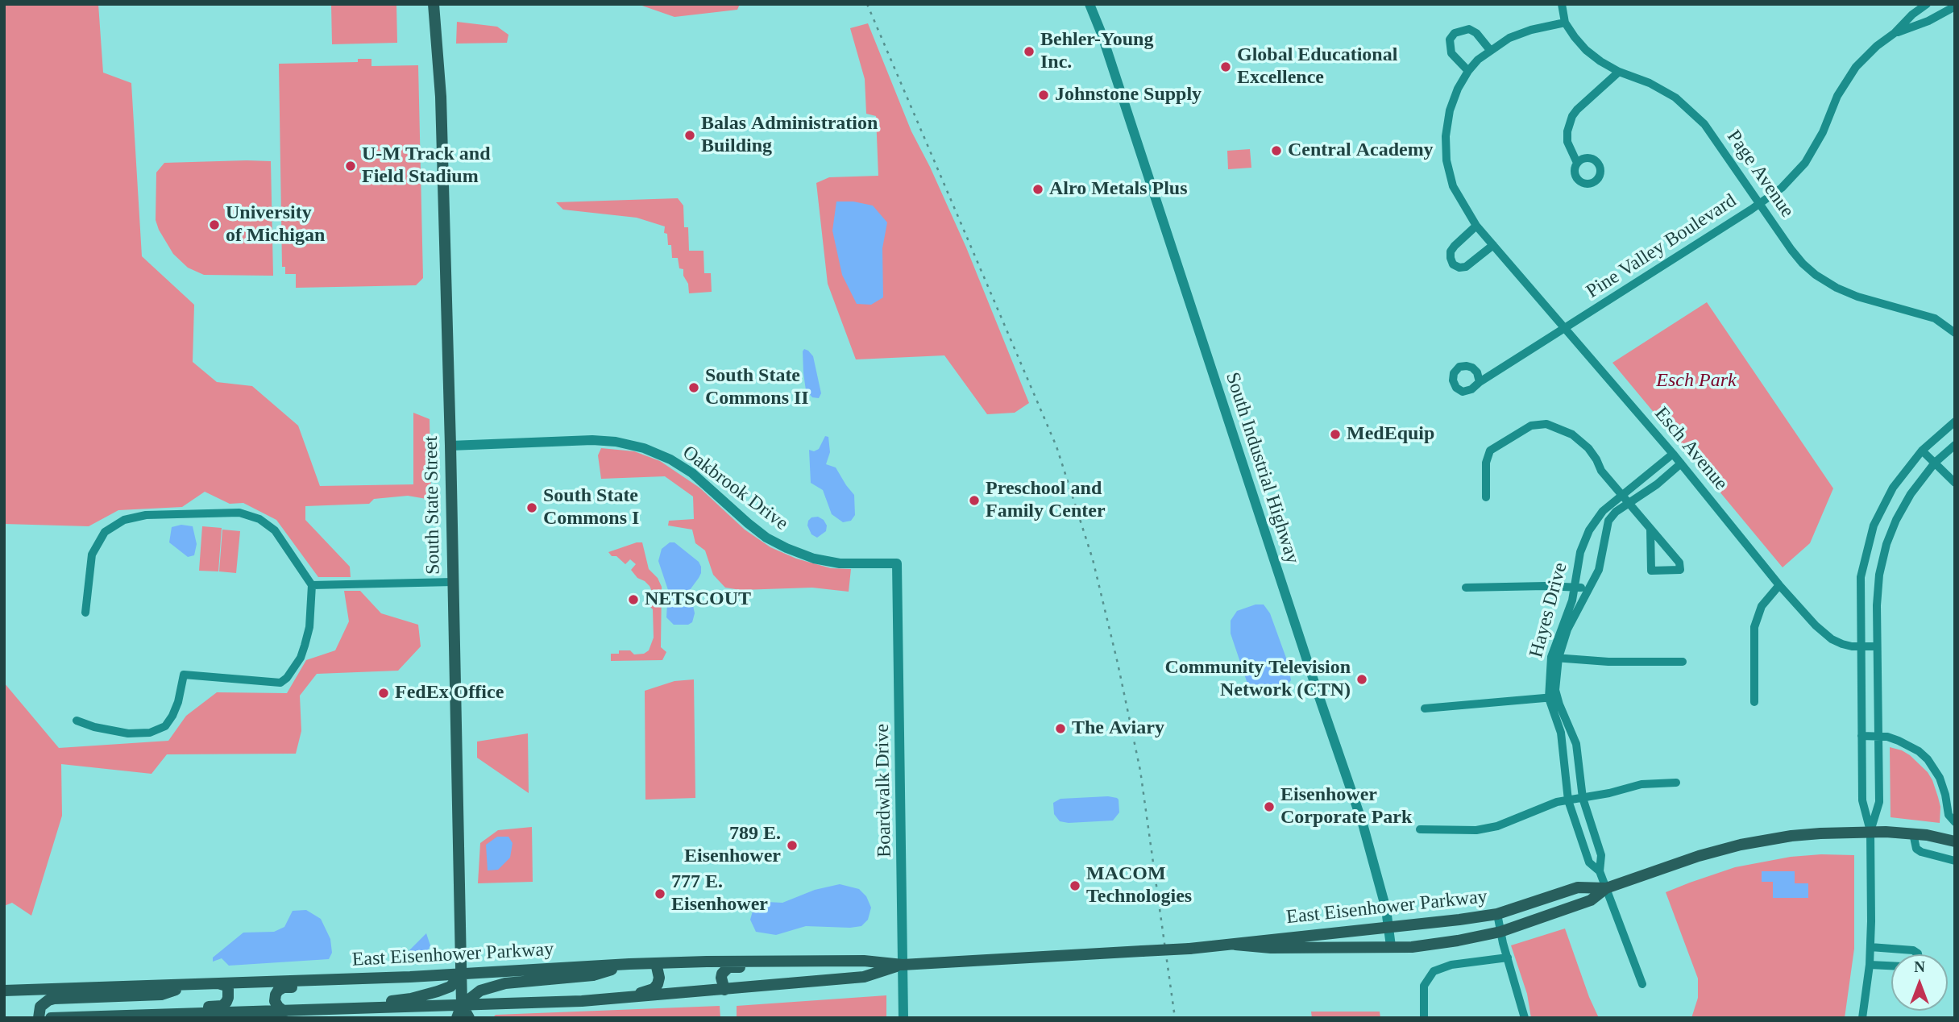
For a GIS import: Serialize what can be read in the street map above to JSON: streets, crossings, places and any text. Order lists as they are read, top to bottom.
{
  "streets": {
    "main road": ["South State Street", "East Eisenhower Parkway"],
    "street": [
      "Page Avenue",
      "Pine Valley Boulevard",
      "Esch Avenue",
      "South Industrial Highway",
      "Oakbrook Drive",
      "Hayes Drive",
      "Boardwalk Drive"
    ]
  },
  "crossings": [
    ["Page Avenue", "Pine Valley Boulevard"],
    ["Page Avenue", "Esch Avenue"],
    ["Pine Valley Boulevard", "Esch Avenue"],
    ["Esch Avenue", "Hayes Drive"],
    ["South Industrial Highway", "East Eisenhower Parkway"],
    ["Oakbrook Drive", "South State Street"],
    ["Oakbrook Drive", "Boardwalk Drive"],
    ["South State Street", "East Eisenhower Parkway"],
    ["Hayes Drive", "East Eisenhower Parkway"],
    ["Boardwalk Drive", "East Eisenhower Parkway"]
  ],
  "parks": ["Esch Park"],
  "places": [
    "Behler-Young Inc.",
    "Global Educational Excellence",
    "Johnstone Supply",
    "Balas Administration Building",
    "Central Academy",
    "U-M Track and Field Stadium",
    "Alro Metals Plus",
    "University of Michigan",
    "South State Commons II",
    "MedEquip",
    "Preschool and Family Center",
    "South State Commons I",
    "NETSCOUT",
    "Community Television Network (CTN)",
    "FedEx Office",
    "The Aviary",
    "Eisenhower Corporate Park",
    "789 E. Eisenhower",
    "MACOM Technologies",
    "777 E. Eisenhower"
  ],
  "north": "top"
}
